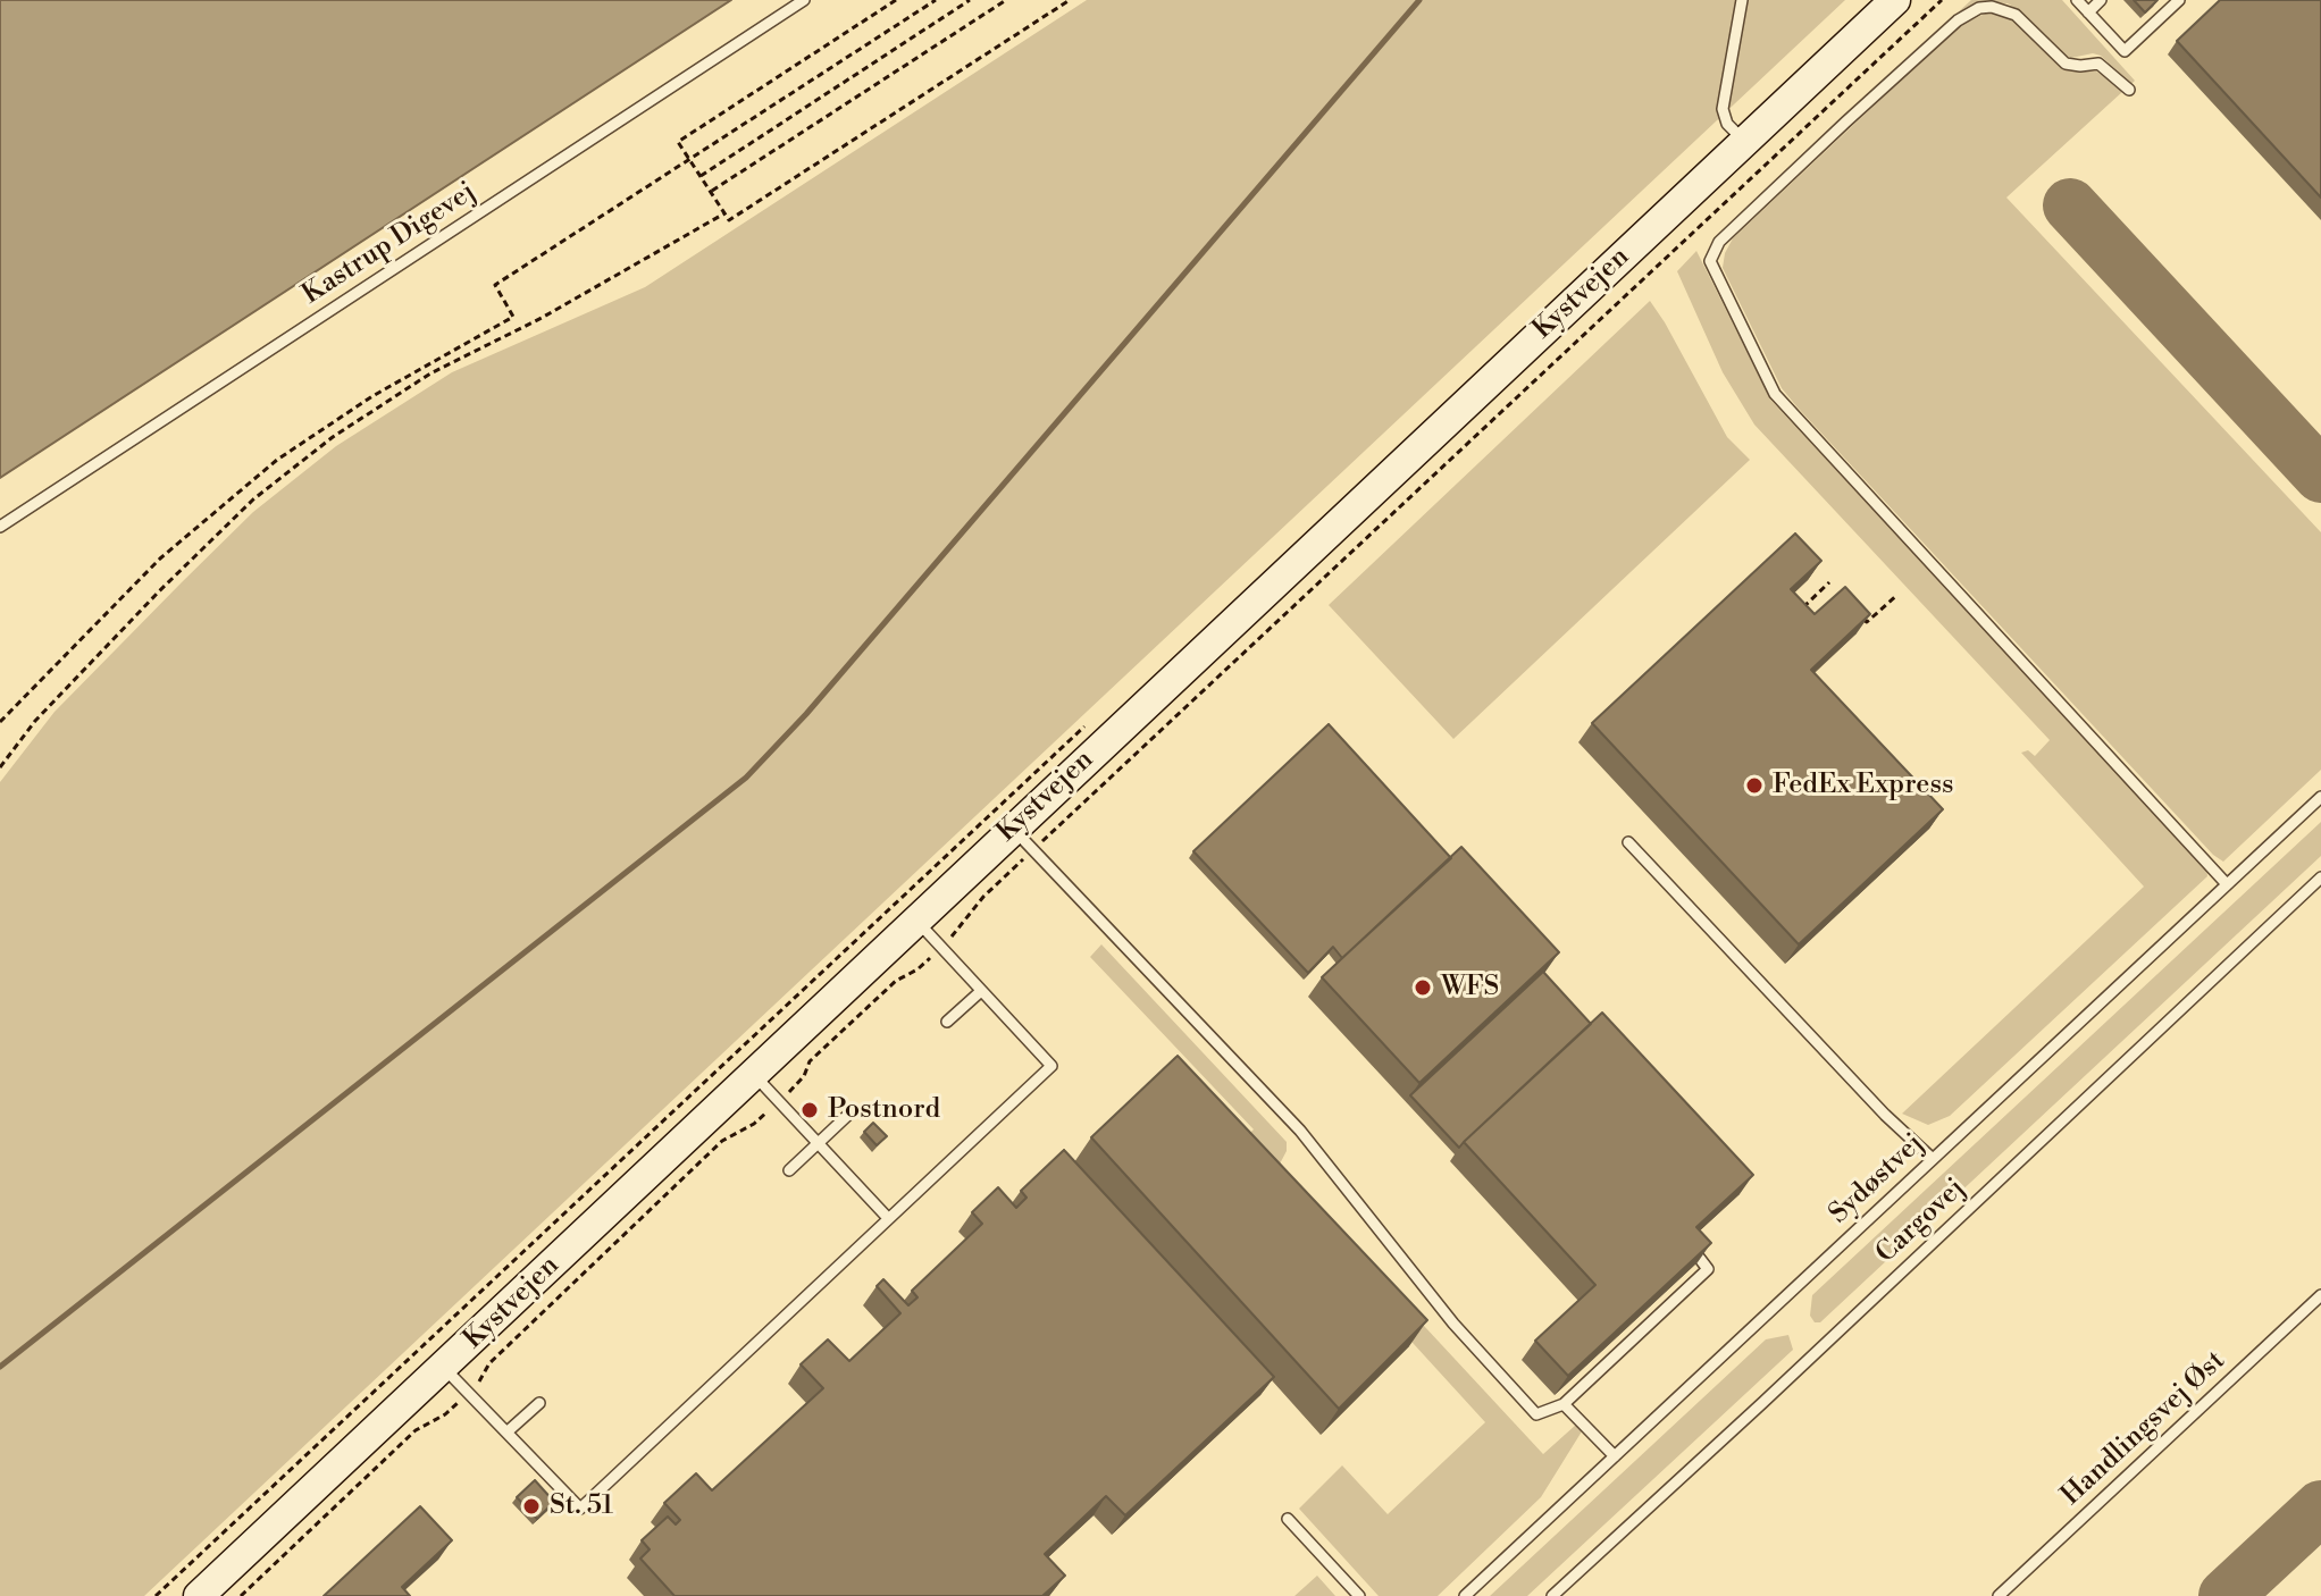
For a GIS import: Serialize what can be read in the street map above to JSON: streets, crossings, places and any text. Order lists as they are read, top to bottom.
{
  "streets": {
    "street": ["Kystvejen"],
    "lane": [
      "Kastrup Digevej",
      "Sydøstvej",
      "Cargovej",
      "Handlingsvej Øst"
    ]
  },
  "places": [
    "FedEx Express",
    "WFS",
    "Postnord",
    "St. 51"
  ]
}
